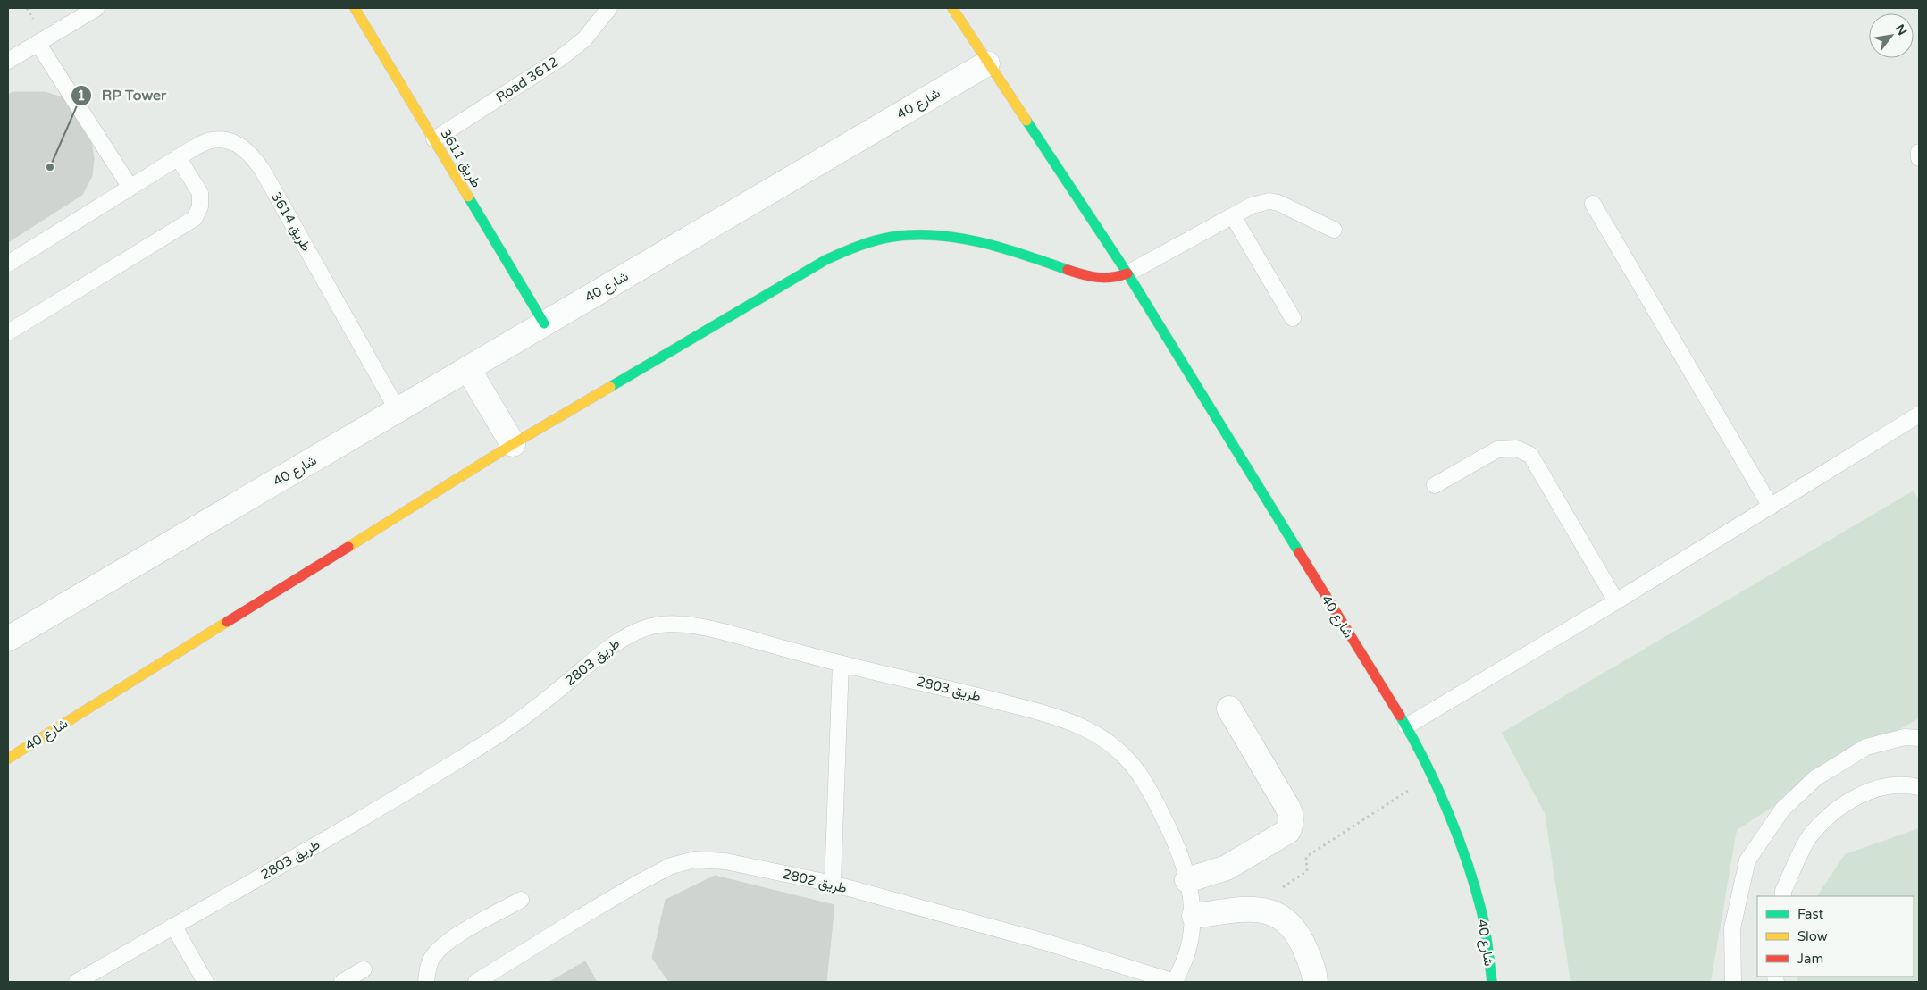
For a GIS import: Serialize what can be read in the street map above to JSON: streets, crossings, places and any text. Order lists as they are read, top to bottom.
{
  "streets": {
    "street": ["شارع 40", "طريق 3611"],
    "lane": [
      "Road 3612",
      "طريق 3614",
      "طريق 2803",
      "طريق 2802"
    ]
  },
  "crossings": [
    ["Road 3612", "طريق 3611"],
    ["شارع 40", "طريق 3611"],
    ["شارع 40", "طريق 3614"],
    ["طريق 2803", "طريق 2802"]
  ],
  "places": ["RP Tower"],
  "legend": ["Fast", "Slow", "Jam"],
  "north": "top right"
}
